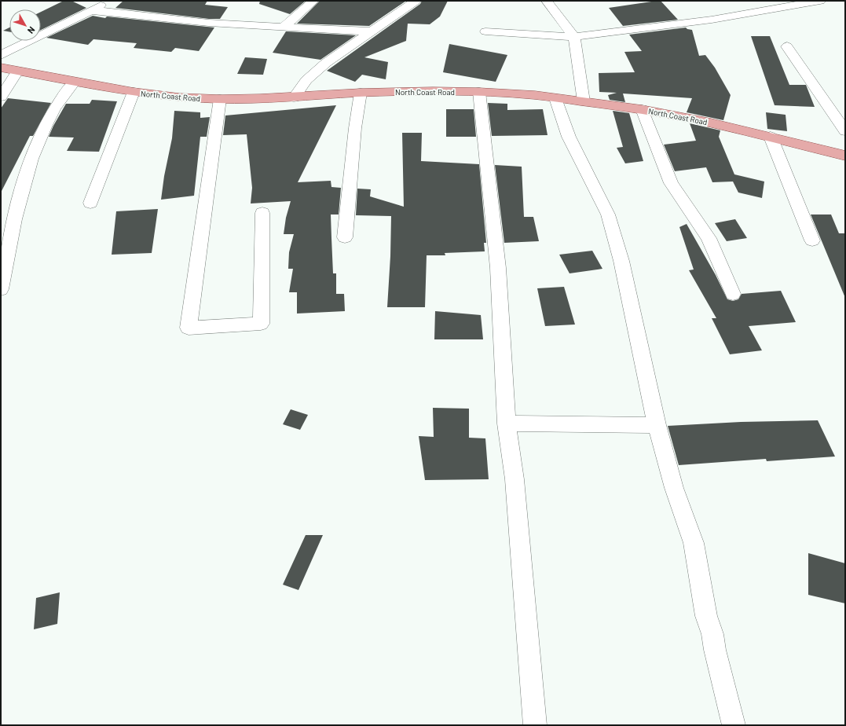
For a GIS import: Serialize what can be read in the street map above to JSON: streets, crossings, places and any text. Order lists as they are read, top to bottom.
{
  "streets": {
    "main road": ["North Coast Road"]
  },
  "north": "bottom right"
}
